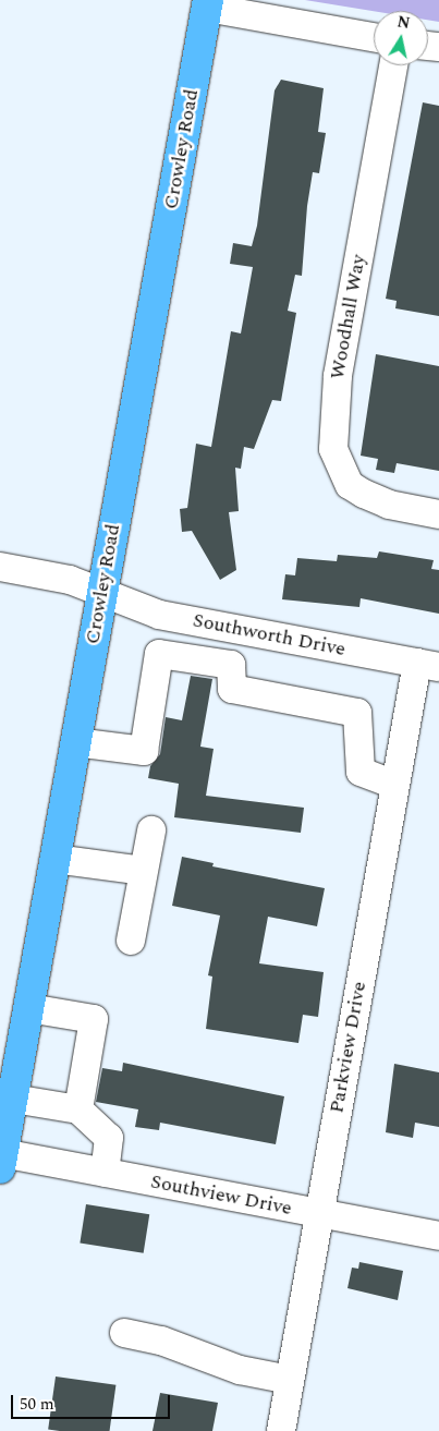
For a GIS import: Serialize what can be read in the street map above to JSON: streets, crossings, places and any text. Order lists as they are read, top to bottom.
{
  "streets": {
    "main road": ["Crowley Road"],
    "street": [
      "Woodhall Way",
      "Southworth Drive",
      "Parkview Drive",
      "Southview Drive"
    ]
  },
  "crossings": [
    ["Crowley Road", "Southworth Drive"],
    ["Crowley Road", "Southview Drive"],
    ["Southworth Drive", "Parkview Drive"],
    ["Parkview Drive", "Southview Drive"]
  ],
  "scale_bar": "50 m",
  "north": "top"
}
